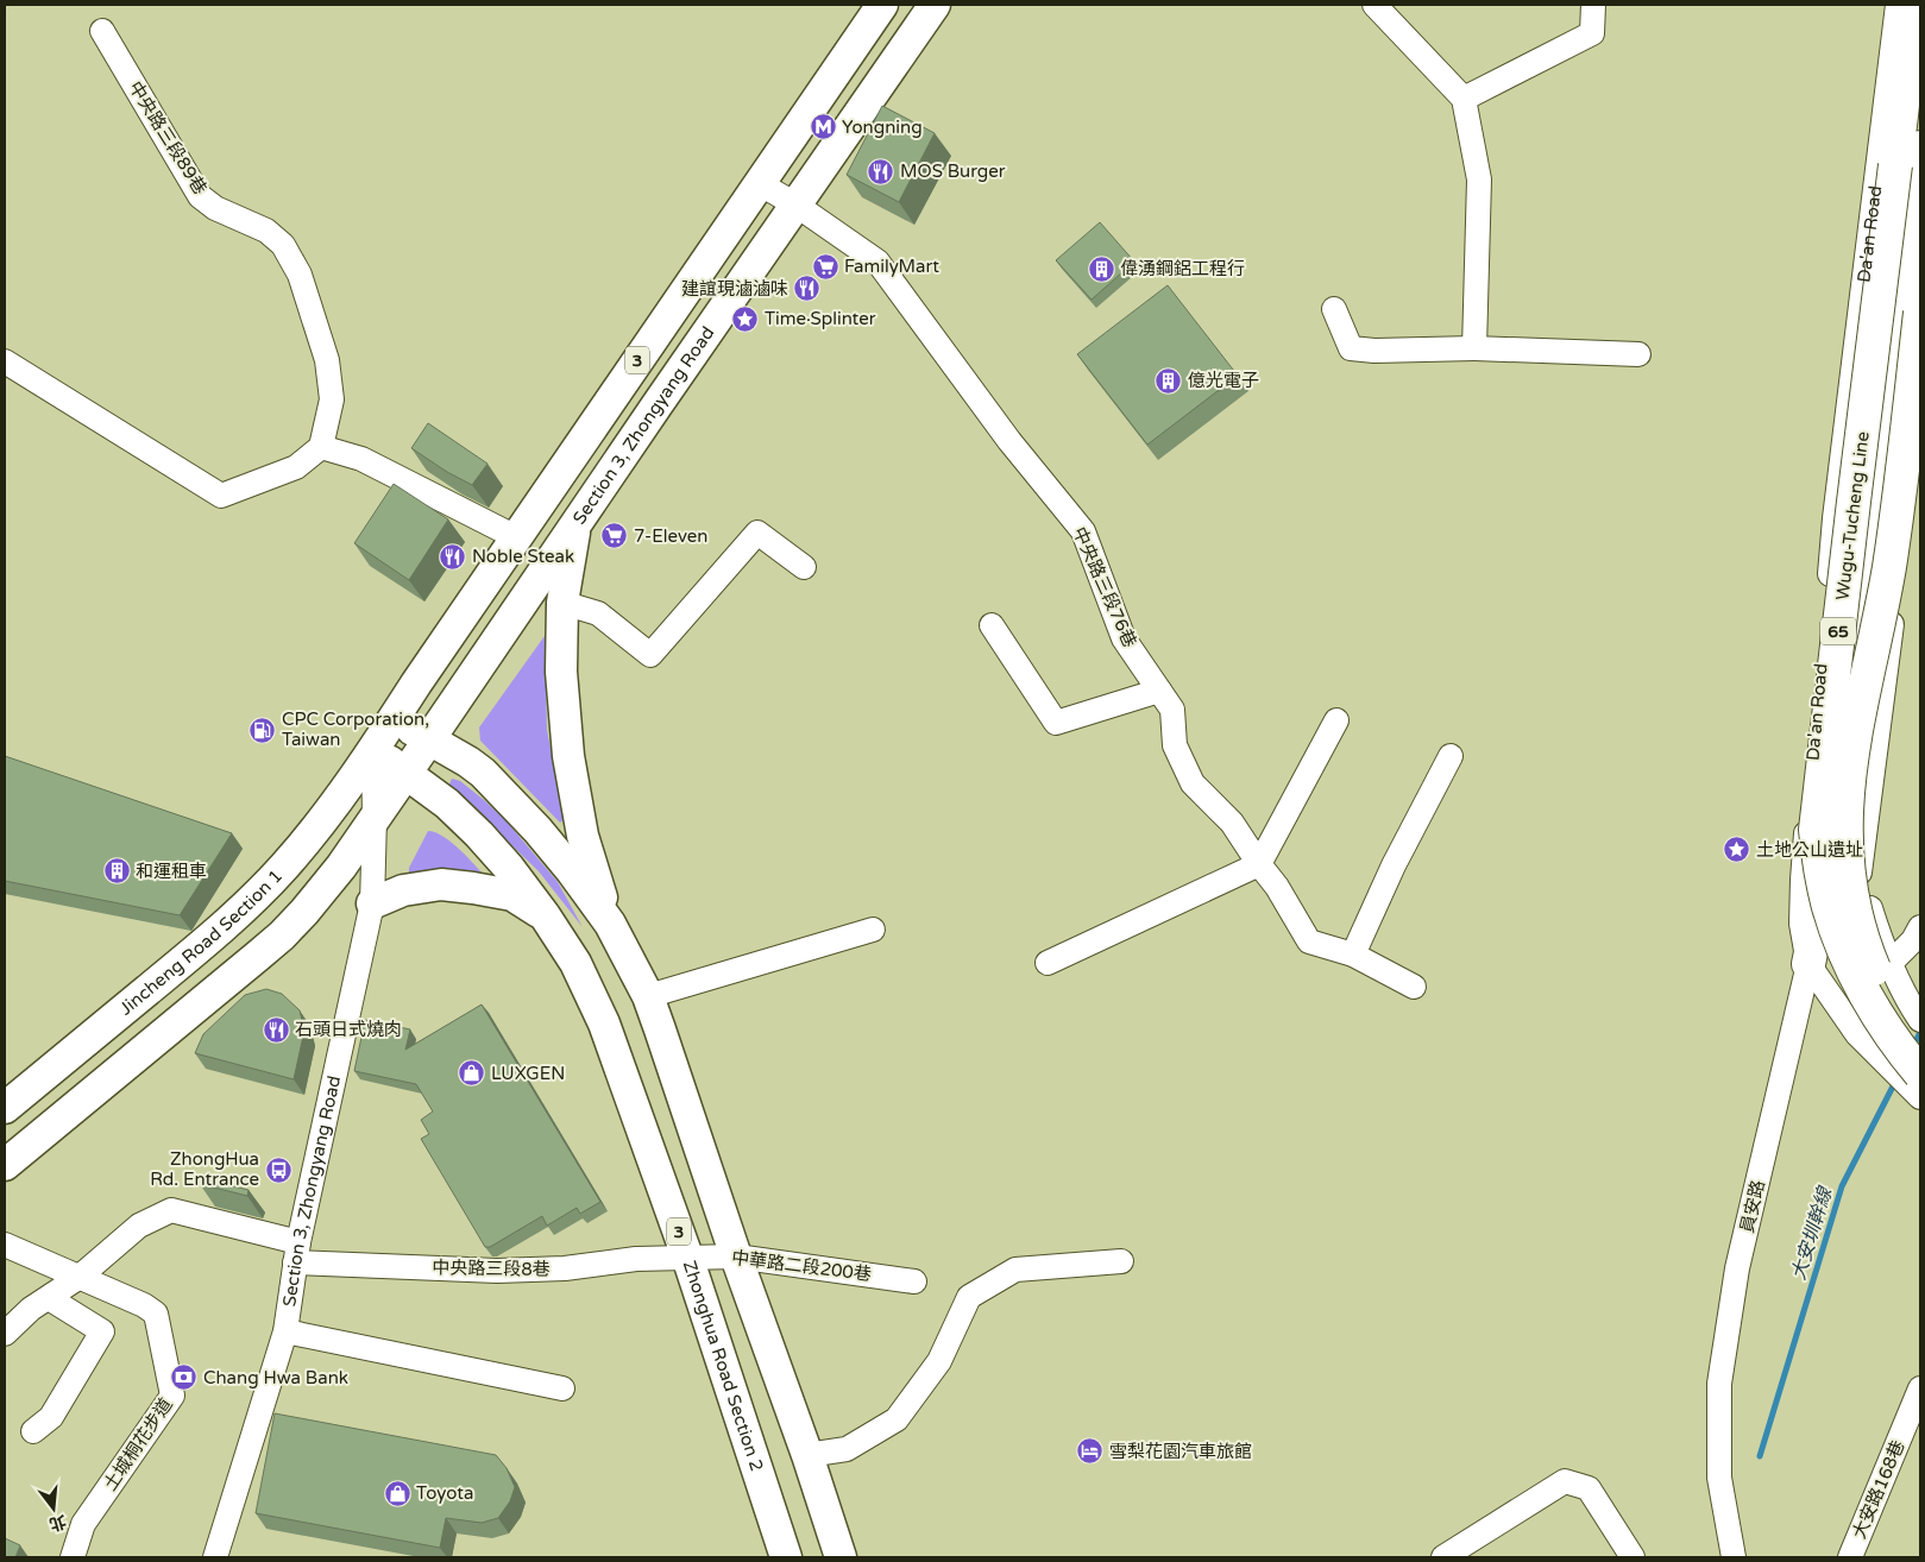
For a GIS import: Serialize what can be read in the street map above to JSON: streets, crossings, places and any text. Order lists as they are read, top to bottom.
{
  "streets": {
    "highway": ["Wugu-Tucheng Line", "65"],
    "main road": [
      "3",
      "Section 3, Zhongyang Road",
      "Jincheng Road Section 1",
      "Zhonghua Road Section 2"
    ],
    "street": [
      "中央路三段89巷",
      "Da'an Road",
      "中央路三段76巷",
      "員安路",
      "中華路二段200巷",
      "中央路三段8巷",
      "土城桐花步道",
      "大安路168巷"
    ]
  },
  "crossings": [
    ["Da'an Road", "Wugu-Tucheng Line"],
    ["Da'an Road", "員安路"],
    ["3", "Section 3, Zhongyang Road"],
    ["3", "中央路三段76巷"],
    ["3", "Jincheng Road Section 1"],
    ["3", "中華路二段200巷"],
    ["3", "Zhonghua Road Section 2"],
    ["Section 3, Zhongyang Road", "中央路三段76巷"],
    ["Section 3, Zhongyang Road", "Jincheng Road Section 1"],
    ["Section 3, Zhongyang Road", "中央路三段8巷"],
    ["中華路二段200巷", "中央路三段8巷"],
    ["中華路二段200巷", "Zhonghua Road Section 2"],
    ["中央路三段8巷", "Zhonghua Road Section 2"],
    ["中央路三段8巷", "土城桐花步道"]
  ],
  "water": ["大安圳幹線"],
  "places": {
    "metro station": ["Yongning"],
    "restaurant": [
      "MOS Burger",
      "建誼現滷滷味",
      "Noble Steak",
      "石頭日式燒肉"
    ],
    "supermarket": ["FamilyMart", "7-Eleven"],
    "building": ["偉湧鋼鋁工程行", "億光電子", "和運租車"],
    "place": ["Time·Splinter", "土地公山遺址"],
    "fuel station": ["CPC Corporation, Taiwan"],
    "shop": ["LUXGEN", "Toyota"],
    "bus stop": ["ZhongHua Rd. Entrance"],
    "bank": ["Chang Hwa Bank"],
    "hotel": ["雪梨花園汽車旅館"]
  },
  "north": "bottom"
}
